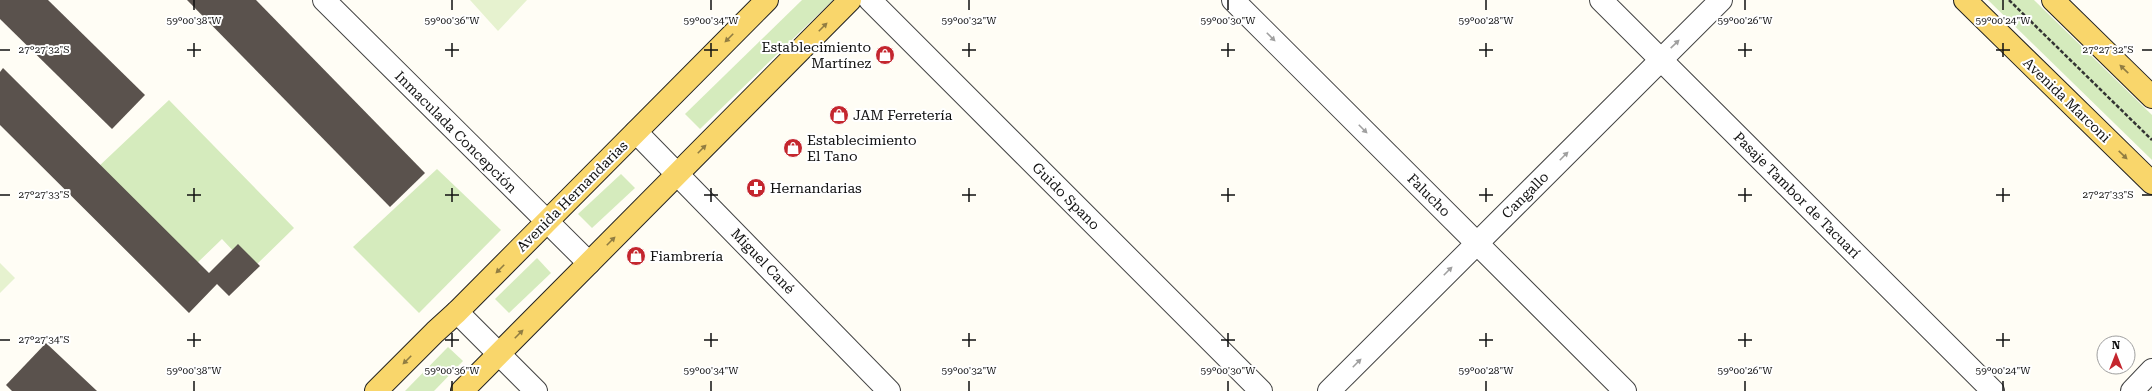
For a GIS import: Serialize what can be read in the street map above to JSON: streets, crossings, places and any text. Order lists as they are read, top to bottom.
{
  "streets": {
    "main road": ["Avenida Marconi", "Avenida Hernandarias"],
    "street": [
      "Inmaculada Concepción",
      "Falucho",
      "Cangallo",
      "Pasaje Tambor de Tacuarí",
      "Guido Spano",
      "Miguel Cané"
    ]
  },
  "crossings": [
    ["Inmaculada Concepción", "Avenida Hernandarias"],
    ["Falucho", "Cangallo"],
    ["Cangallo", "Pasaje Tambor de Tacuarí"],
    ["Avenida Hernandarias", "Miguel Cané"]
  ],
  "one_way": ["Falucho", "Cangallo"],
  "places": {
    "shop": [
      "Establecimiento Martínez",
      "JAM Ferretería",
      "Establecimiento El Tano",
      "Fiambrería"
    ],
    "pharmacy": ["Hernandarias"]
  },
  "north": "top",
  "coordinates": [
    "59°00'38\"W",
    "59°00'36\"W",
    "59°00'34\"W",
    "59°00'32\"W",
    "59°00'30\"W",
    "59°00'28\"W",
    "59°00'26\"W",
    "59°00'24\"W",
    "27°27'32\"S",
    "27°27'33\"S",
    "27°27'34\"S"
  ]
}
